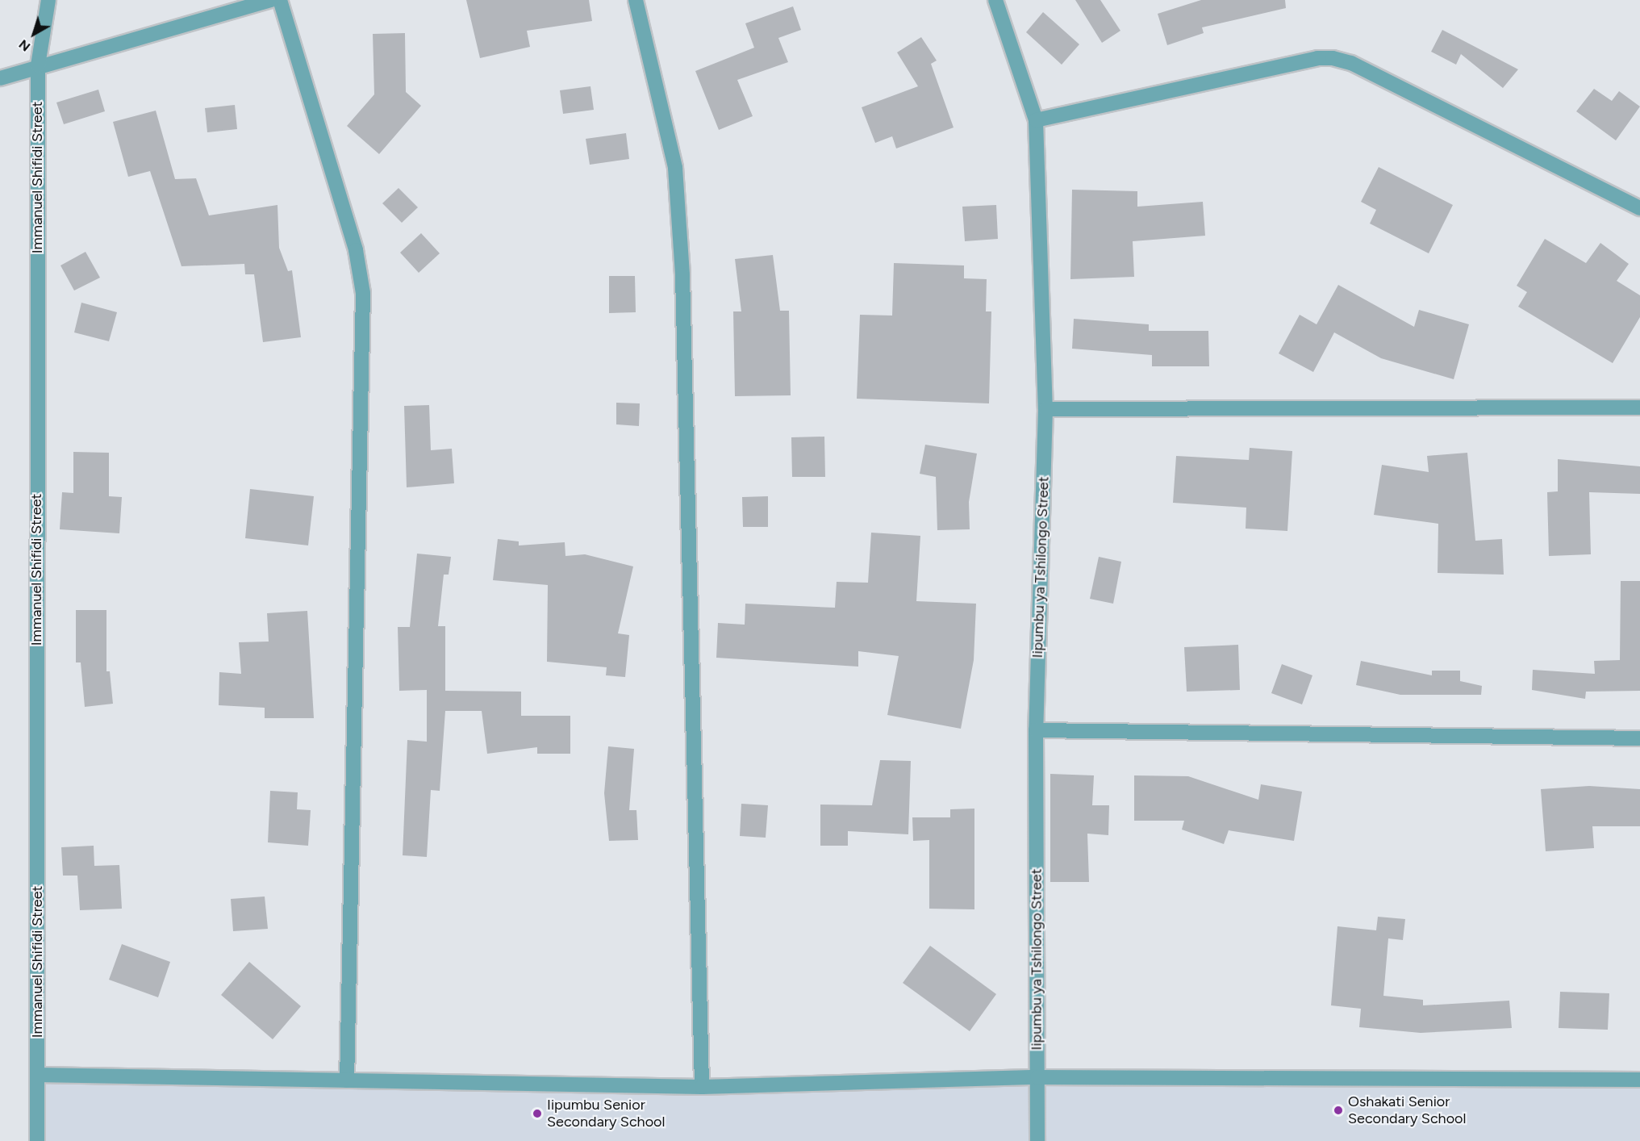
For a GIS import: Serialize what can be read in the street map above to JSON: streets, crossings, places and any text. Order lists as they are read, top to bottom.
{
  "streets": {
    "street": ["Immanuel Shifidi Street", "Iipumbu ya Tshilongo Street"]
  },
  "places": ["Oshakati Senior Secondary School", "Iipumbu Senior Secondary School"],
  "north": "bottom left"
}
